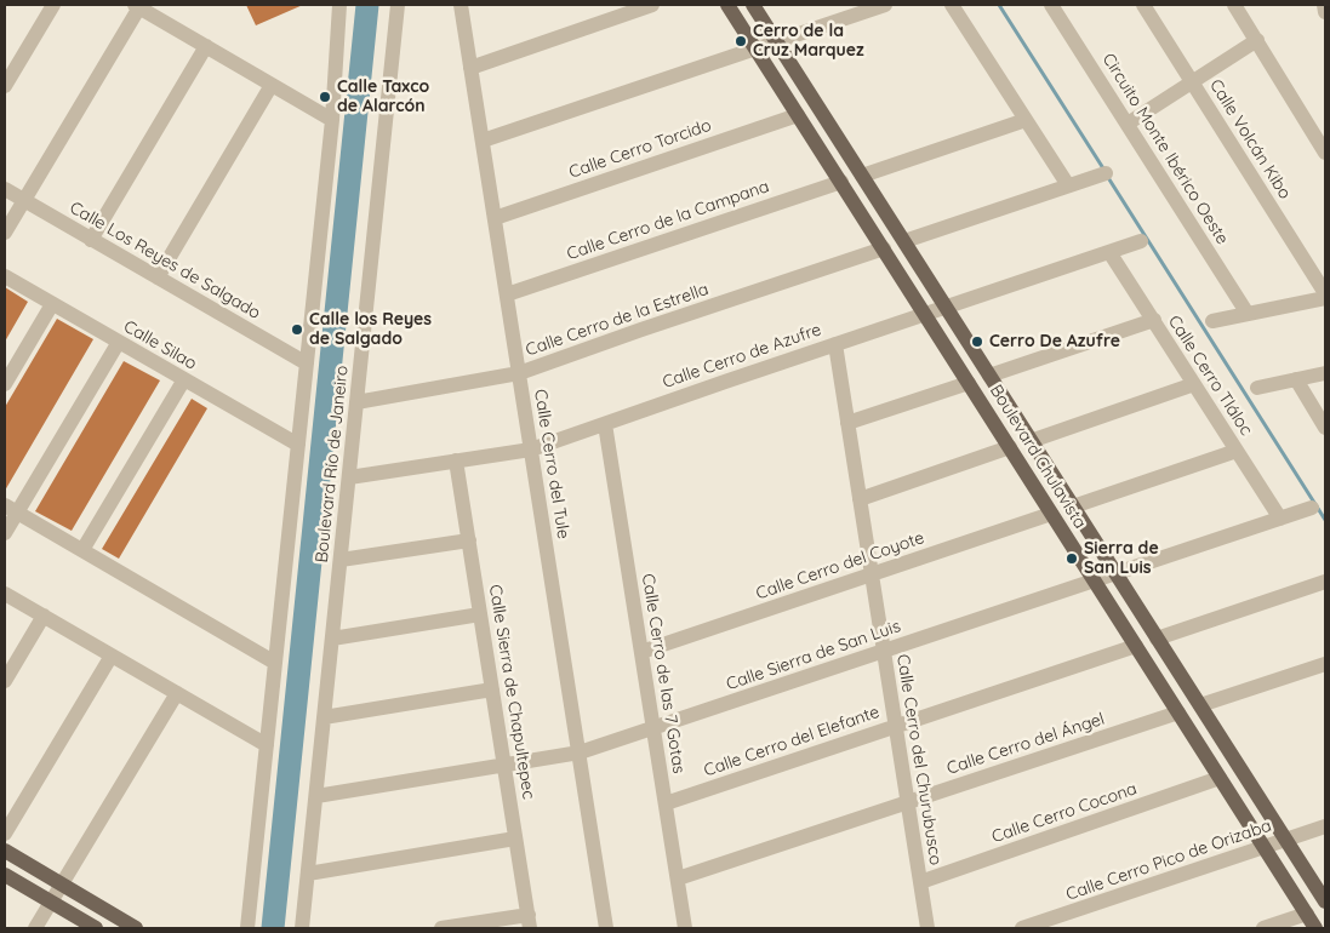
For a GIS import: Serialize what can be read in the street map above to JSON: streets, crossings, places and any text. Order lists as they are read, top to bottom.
{
  "streets": {
    "main road": ["Boulevard Chulavista"],
    "street": [
      "Calle Volcán Kibo",
      "Calle Cerro Torcido",
      "Circuito Monte Ibérico Oeste",
      "Calle Cerro de la Campana",
      "Calle Los Reyes de Salgado",
      "Calle Cerro de la Estrella",
      "Calle Silao",
      "Calle Cerro de Azufre",
      "Calle Cerro Tláloc",
      "Boulevard Río de Janeiro",
      "Calle Cerro del Tule",
      "Calle Cerro del Coyote",
      "Calle Sierra de San Luis",
      "Calle Cerro de las 7 Gotas",
      "Calle Sierra de Chapultepec",
      "Calle Cerro del Elefante",
      "Calle Cerro del Ángel",
      "Calle Cerro del Churubusco",
      "Calle Cerro Cocona",
      "Calle Cerro Pico de Orizaba"
    ]
  },
  "crossings": [
    ["Calle Cerro Torcido", "Boulevard Chulavista"],
    ["Calle Cerro Torcido", "Calle Cerro del Tule"],
    ["Calle Cerro de la Campana", "Boulevard Chulavista"],
    ["Calle Cerro de la Campana", "Calle Cerro del Tule"],
    ["Calle Cerro de la Estrella", "Boulevard Chulavista"],
    ["Calle Cerro de la Estrella", "Boulevard Río de Janeiro"],
    ["Calle Cerro de la Estrella", "Calle Cerro del Tule"],
    ["Calle Cerro de Azufre", "Calle Cerro Tláloc"],
    ["Calle Cerro de Azufre", "Boulevard Chulavista"],
    ["Calle Cerro de Azufre", "Boulevard Río de Janeiro"],
    ["Calle Cerro de Azufre", "Calle Cerro del Tule"],
    ["Calle Cerro de Azufre", "Calle Cerro de las 7 Gotas"],
    ["Calle Cerro de Azufre", "Calle Sierra de Chapultepec"],
    ["Calle Cerro de Azufre", "Calle Cerro del Churubusco"],
    ["Calle Cerro Tláloc", "Calle Sierra de San Luis"],
    ["Boulevard Chulavista", "Calle Cerro del Coyote"],
    ["Boulevard Chulavista", "Calle Sierra de San Luis"],
    ["Boulevard Chulavista", "Calle Cerro del Elefante"],
    ["Boulevard Chulavista", "Calle Cerro del Ángel"],
    ["Boulevard Chulavista", "Calle Cerro Cocona"],
    ["Boulevard Chulavista", "Calle Cerro Pico de Orizaba"],
    ["Boulevard Río de Janeiro", "Calle Sierra de San Luis"],
    ["Calle Cerro del Tule", "Calle Sierra de San Luis"],
    ["Calle Cerro del Coyote", "Calle Cerro de las 7 Gotas"],
    ["Calle Cerro del Coyote", "Calle Cerro del Churubusco"],
    ["Calle Sierra de San Luis", "Calle Cerro de las 7 Gotas"],
    ["Calle Sierra de San Luis", "Calle Sierra de Chapultepec"],
    ["Calle Sierra de San Luis", "Calle Cerro del Churubusco"],
    ["Calle Cerro de las 7 Gotas", "Calle Cerro del Elefante"],
    ["Calle Cerro de las 7 Gotas", "Calle Cerro del Ángel"],
    ["Calle Cerro del Elefante", "Calle Cerro del Churubusco"],
    ["Calle Cerro del Ángel", "Calle Cerro del Churubusco"],
    ["Calle Cerro del Churubusco", "Calle Cerro Cocona"]
  ],
  "places": [
    "Cerro de la Cruz Marquez",
    "Calle Taxco de Alarcón",
    "Calle los Reyes de Salgado",
    "Cerro De Azufre",
    "Sierra de San Luis"
  ]
}
